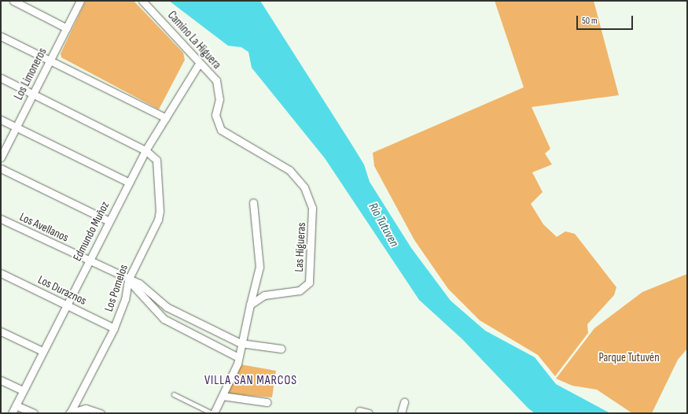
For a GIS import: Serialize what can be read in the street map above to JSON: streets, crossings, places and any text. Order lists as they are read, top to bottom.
{
  "streets": {
    "street": [
      "Camino La Higuera",
      "Los Limoneros",
      "Los Avellanos",
      "Edmundo Muñoz",
      "Las Higueras",
      "Los Pomelos",
      "Los Duraznos"
    ]
  },
  "crossings": [
    ["Camino La Higuera", "Edmundo Muñoz"],
    ["Camino La Higuera", "Las Higueras"],
    ["Los Limoneros", "Los Pomelos"],
    ["Los Avellanos", "Edmundo Muñoz"],
    ["Los Avellanos", "Los Pomelos"],
    ["Edmundo Muñoz", "Los Pomelos"],
    ["Edmundo Muñoz", "Los Duraznos"],
    ["Los Pomelos", "Los Duraznos"]
  ],
  "districts": ["VILLA SAN MARCOS"],
  "water": ["Río Tutuven"],
  "parks": ["Parque Tutuvén"],
  "scale_bar": "50 m"
}
